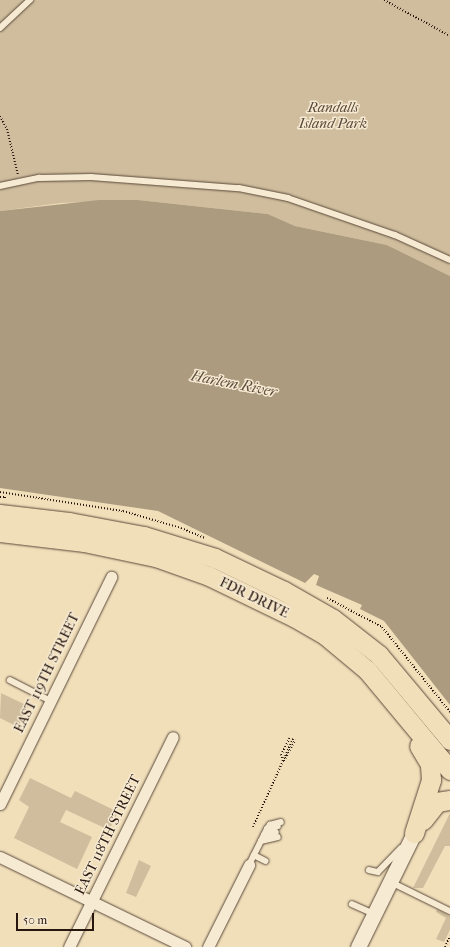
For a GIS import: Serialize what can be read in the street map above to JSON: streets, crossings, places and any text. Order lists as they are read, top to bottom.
{
  "streets": {
    "highway": ["FDR DRIVE"],
    "street": ["EAST 119TH STREET", "EAST 118TH STREET"]
  },
  "water": ["Harlem River"],
  "parks": ["Randalls Island Park"],
  "scale_bar": "50 m"
}
